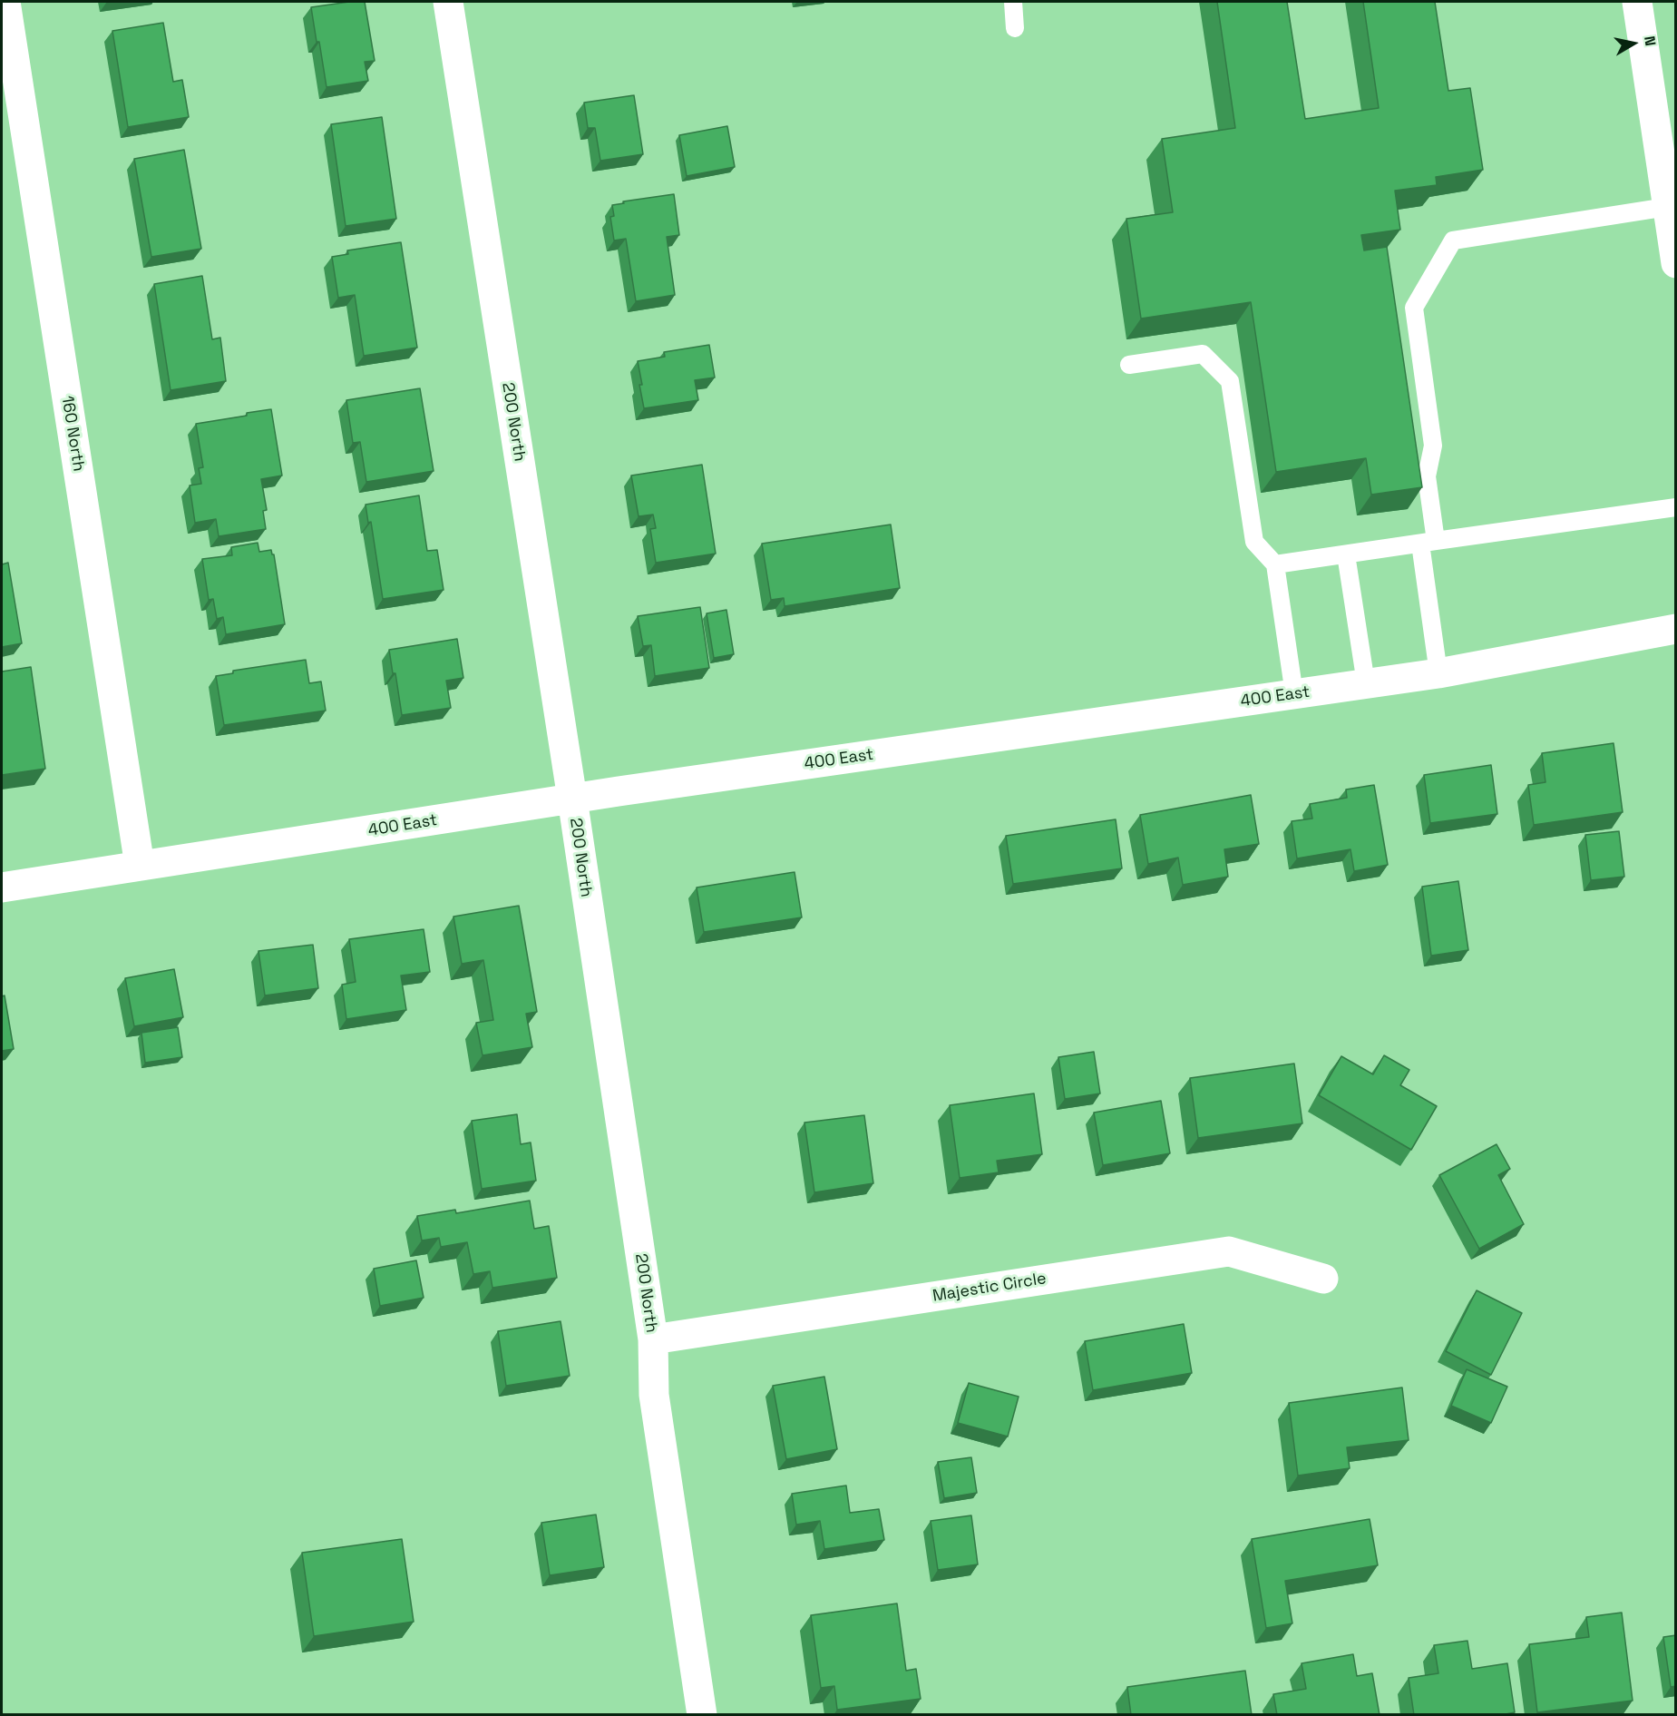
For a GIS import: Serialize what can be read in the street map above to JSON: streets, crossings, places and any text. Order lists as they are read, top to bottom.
{
  "streets": {
    "street": [
      "200 North",
      "160 North",
      "400 East",
      "Majestic Circle"
    ]
  },
  "crossings": [
    ["200 North", "400 East"],
    ["200 North", "Majestic Circle"],
    ["160 North", "400 East"]
  ],
  "north": "right"
}
